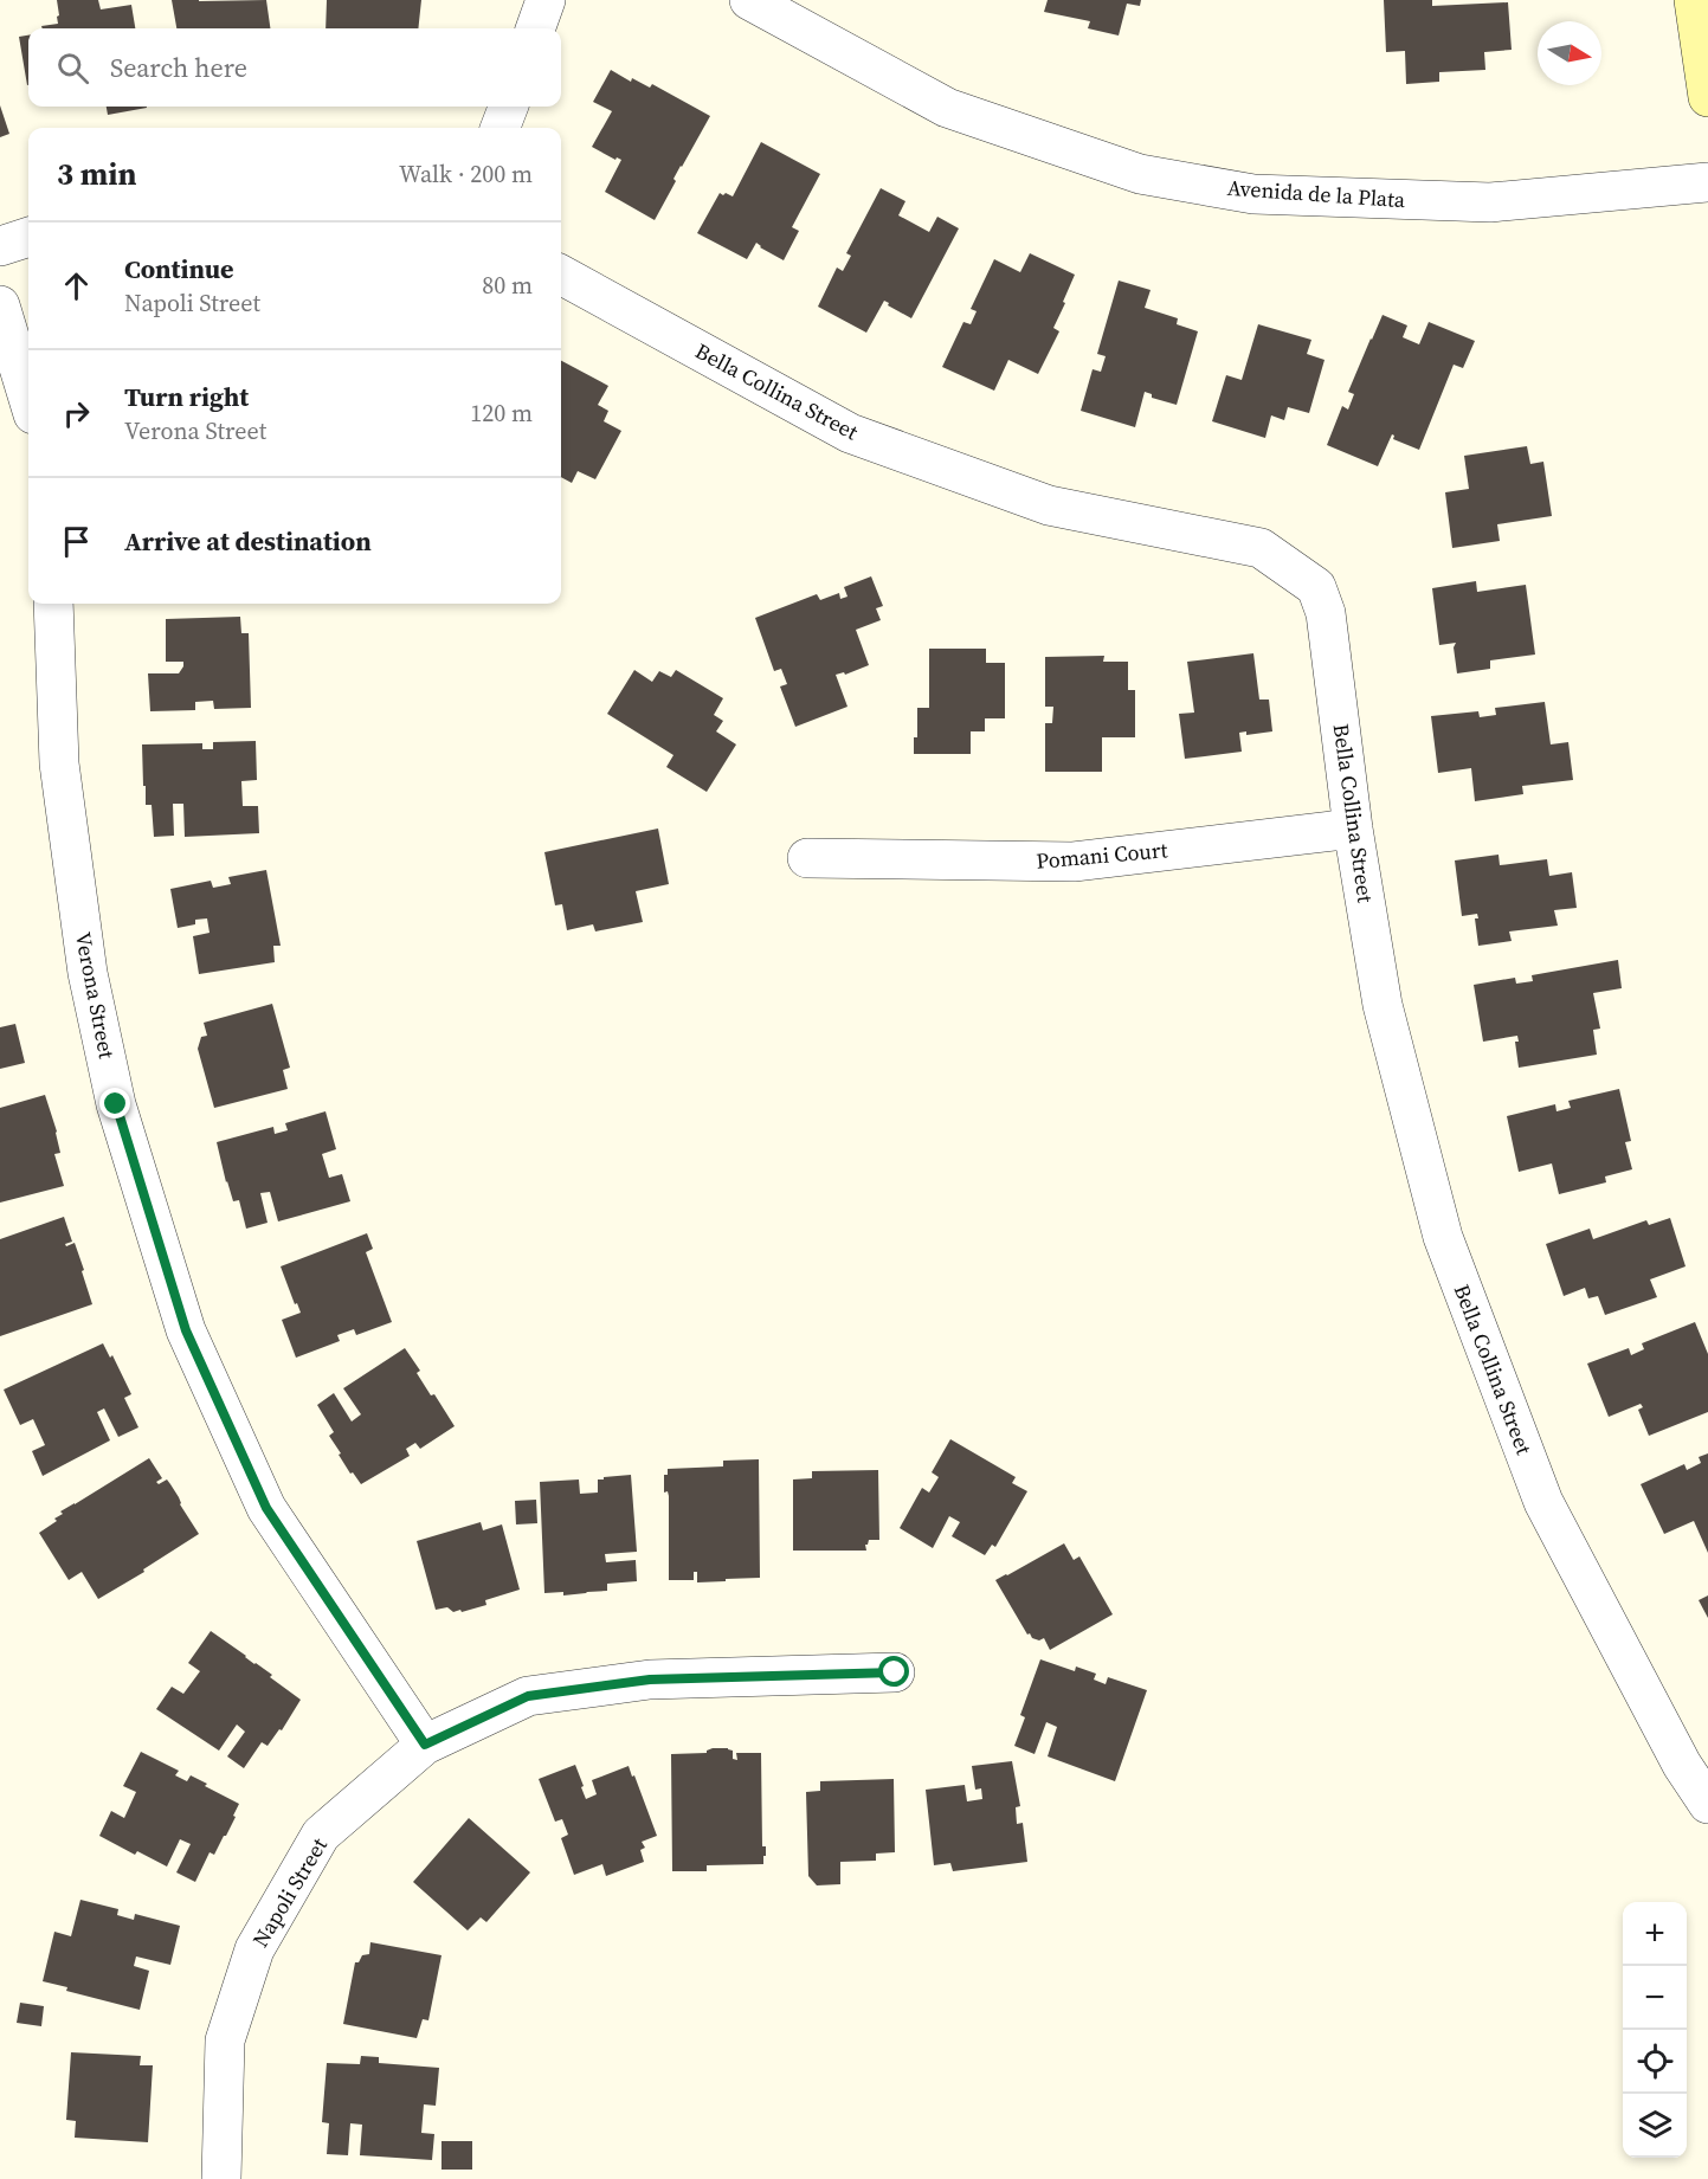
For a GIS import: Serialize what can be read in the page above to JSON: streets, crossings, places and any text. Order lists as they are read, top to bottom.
{
  "streets": {
    "street": [
      "Avenida de la Plata",
      "Bella Collina Street",
      "Pomani Court",
      "Verona Street",
      "Napoli Street"
    ]
  },
  "crossings": [
    ["Bella Collina Street", "Pomani Court"],
    ["Verona Street", "Napoli Street"]
  ],
  "north": "right",
  "page": {
    "search": "Search here",
    "heading": ["3 min", "Walk · 200 m"],
    "list": [
      ["Continue", "Napoli Street", "80 m"],
      ["Turn right", "Verona Street", "120 m"],
      "Arrive at destination"
    ],
    "map_buttons": ["+", "−"]
  }
}
